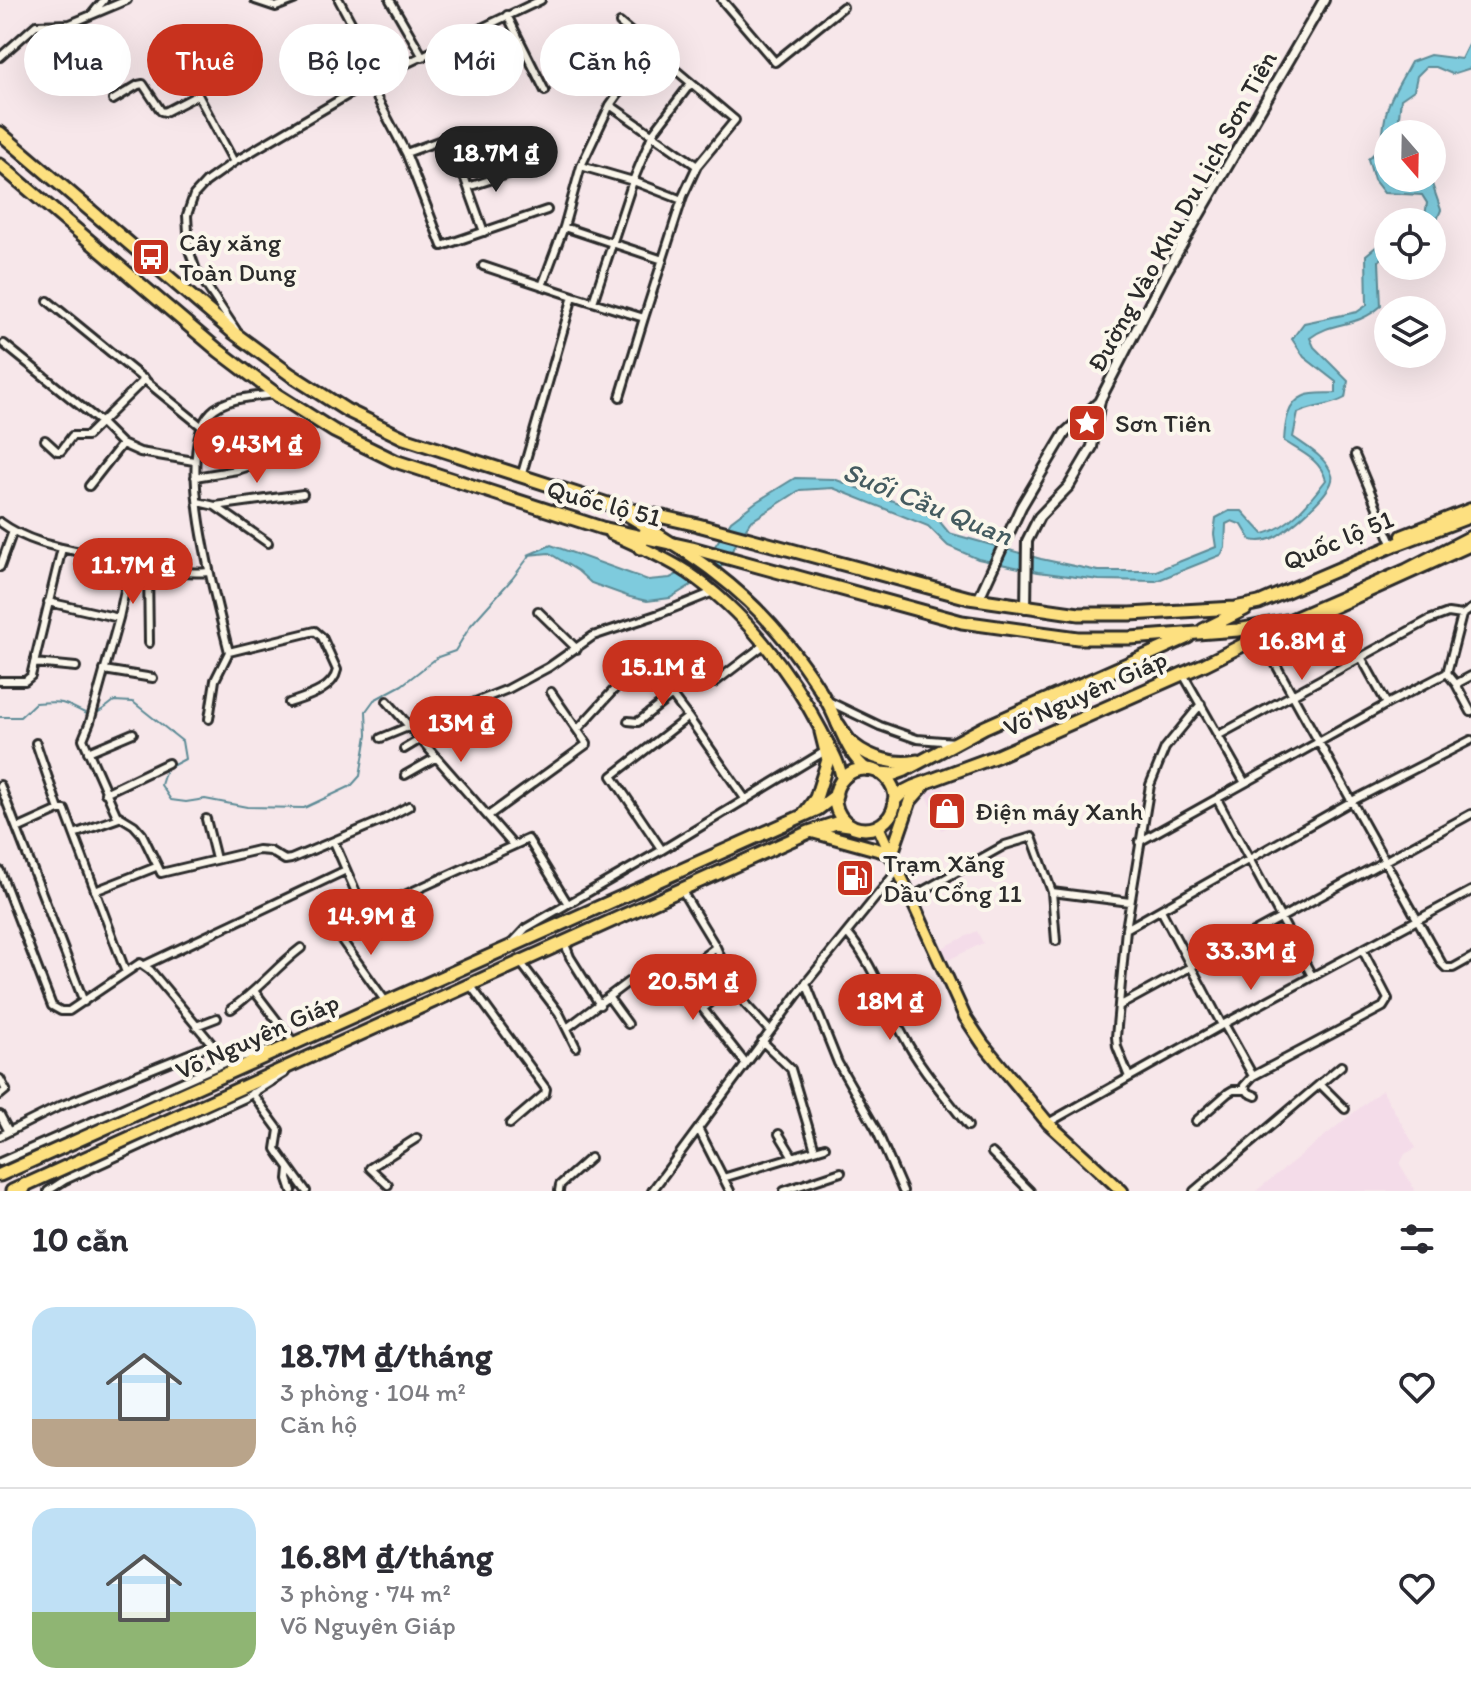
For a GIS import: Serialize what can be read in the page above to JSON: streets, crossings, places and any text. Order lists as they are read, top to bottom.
{
  "streets": {
    "highway": ["Quốc lộ 51", "Võ Nguyên Giáp"],
    "street": ["Đường Vào Khu Du Lịch Sơn Tiên"]
  },
  "crossings": [
    ["Đường Vào Khu Du Lịch Sơn Tiên", "Quốc lộ 51"],
    ["Quốc lộ 51", "Võ Nguyên Giáp"]
  ],
  "water": ["Suối Cầu Quan"],
  "places": {
    "bus stop": ["Cây xăng Toàn Dung"],
    "place": ["Sơn Tiên"],
    "shop": ["Điện máy Xanh"],
    "fuel station": ["Trạm Xăng Dầu Cổng 11"]
  },
  "north": "bottom",
  "page": {
    "chip": [
      "Mua",
      "Thuê",
      "Bộ lọc",
      "Mới",
      "Căn hộ"
    ],
    "price": [
      "18.7M ₫",
      "9.43M ₫",
      "11.7M ₫",
      "16.8M ₫",
      "15.1M ₫",
      "13M ₫",
      "14.9M ₫",
      "33.3M ₫",
      "20.5M ₫",
      "18M ₫"
    ],
    "heading": "10 căn",
    "list": [
      {
        "name": "18.7M ₫/tháng",
        "note": "3 phòng · 104 m² · Căn hộ"
      },
      {
        "name": "16.8M ₫/tháng",
        "note": "3 phòng · 74 m² · Võ Nguyên Giáp"
      }
    ]
  }
}
